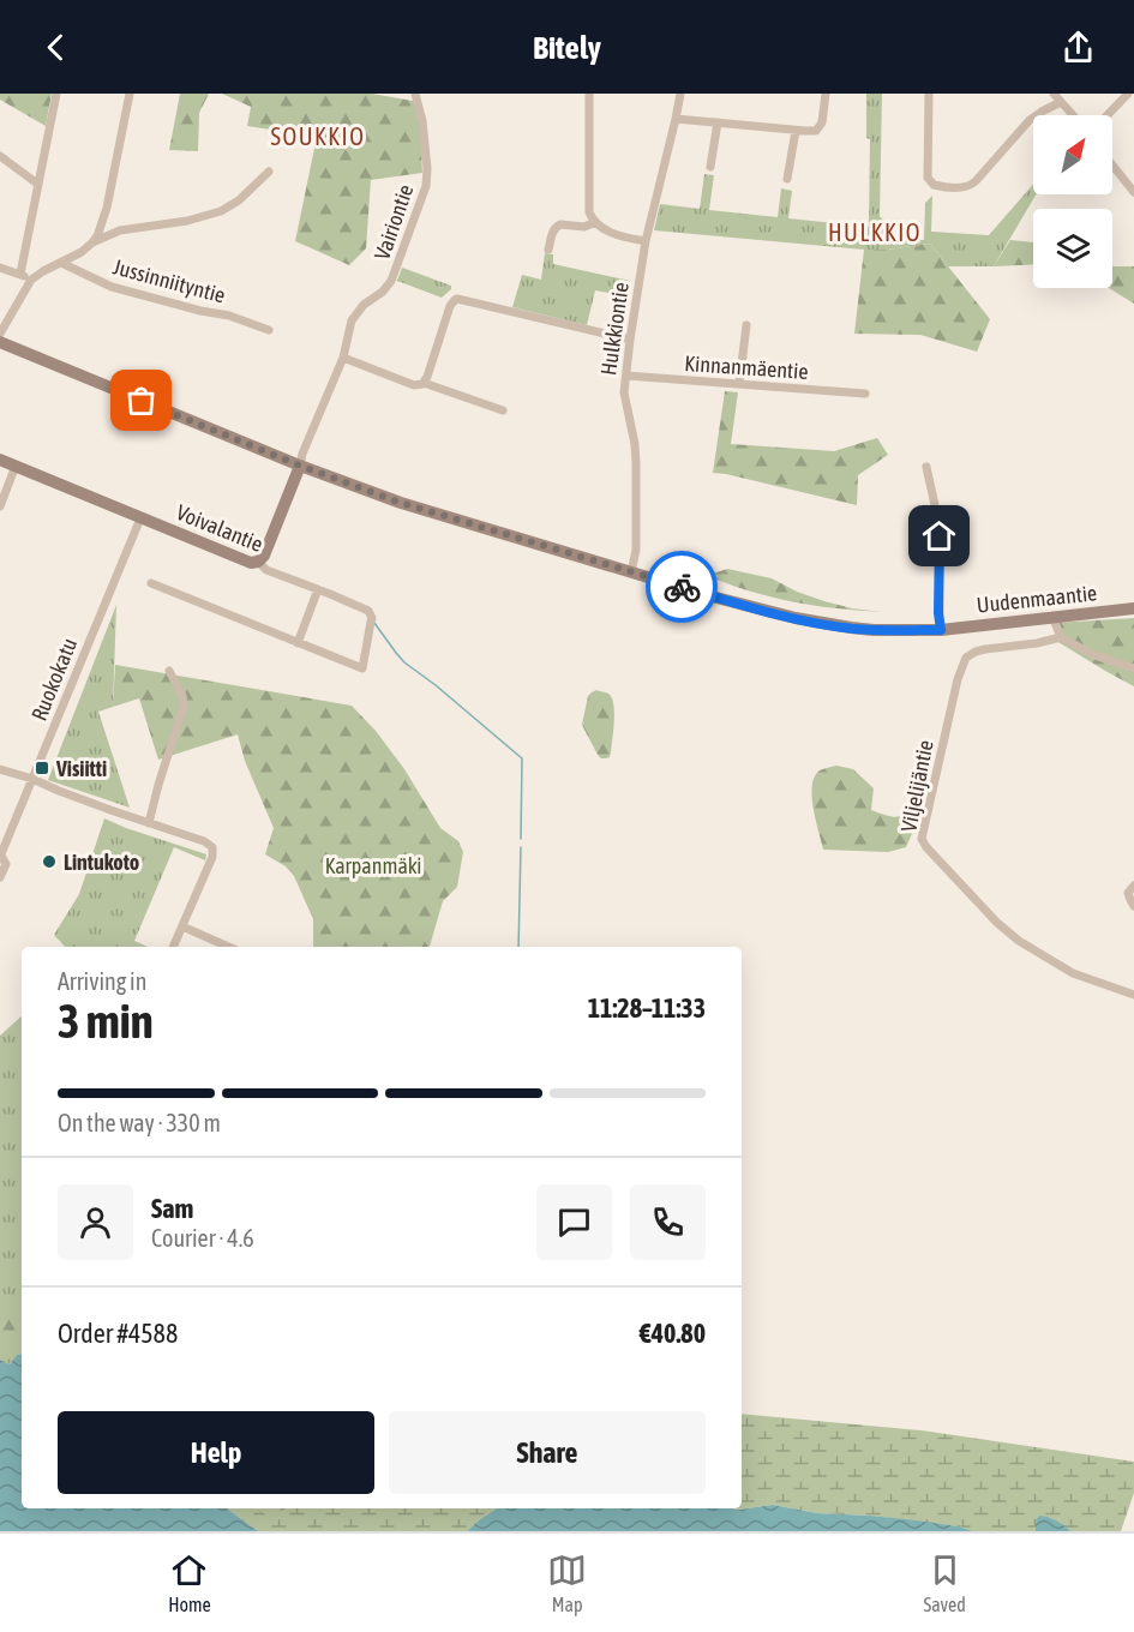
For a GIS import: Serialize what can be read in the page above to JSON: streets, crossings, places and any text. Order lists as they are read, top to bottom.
{
  "streets": {
    "main road": ["Voivalantie", "Uudenmaantie"],
    "street": [
      "Vairiontie",
      "Jussinniityntie",
      "Hulkkiontie",
      "Kinnanmäentie",
      "Ruokokatu",
      "Viljelijäntie"
    ]
  },
  "crossings": [
    ["Vairiontie", "Uudenmaantie"],
    ["Hulkkiontie", "Kinnanmäentie"],
    ["Hulkkiontie", "Uudenmaantie"],
    ["Voivalantie", "Ruokokatu"]
  ],
  "districts": ["SOUKKIO", "HULKKIO"],
  "parks": ["Karpanmäki"],
  "places": {
    "transit": ["Visiitti"],
    "other": ["Lintukoto"]
  },
  "north": "top right",
  "page": {
    "header": "Bitely",
    "heading": ["3 min", "Arriving in", "11:28–11:33"],
    "panel": [
      "Sam",
      "Courier · 4.6",
      "Order #4588",
      "€40.80"
    ],
    "bar": "On the way · 330 m",
    "buttons": ["Help", "Share"],
    "tabs": ["Home", "Map", "Saved"]
  }
}
